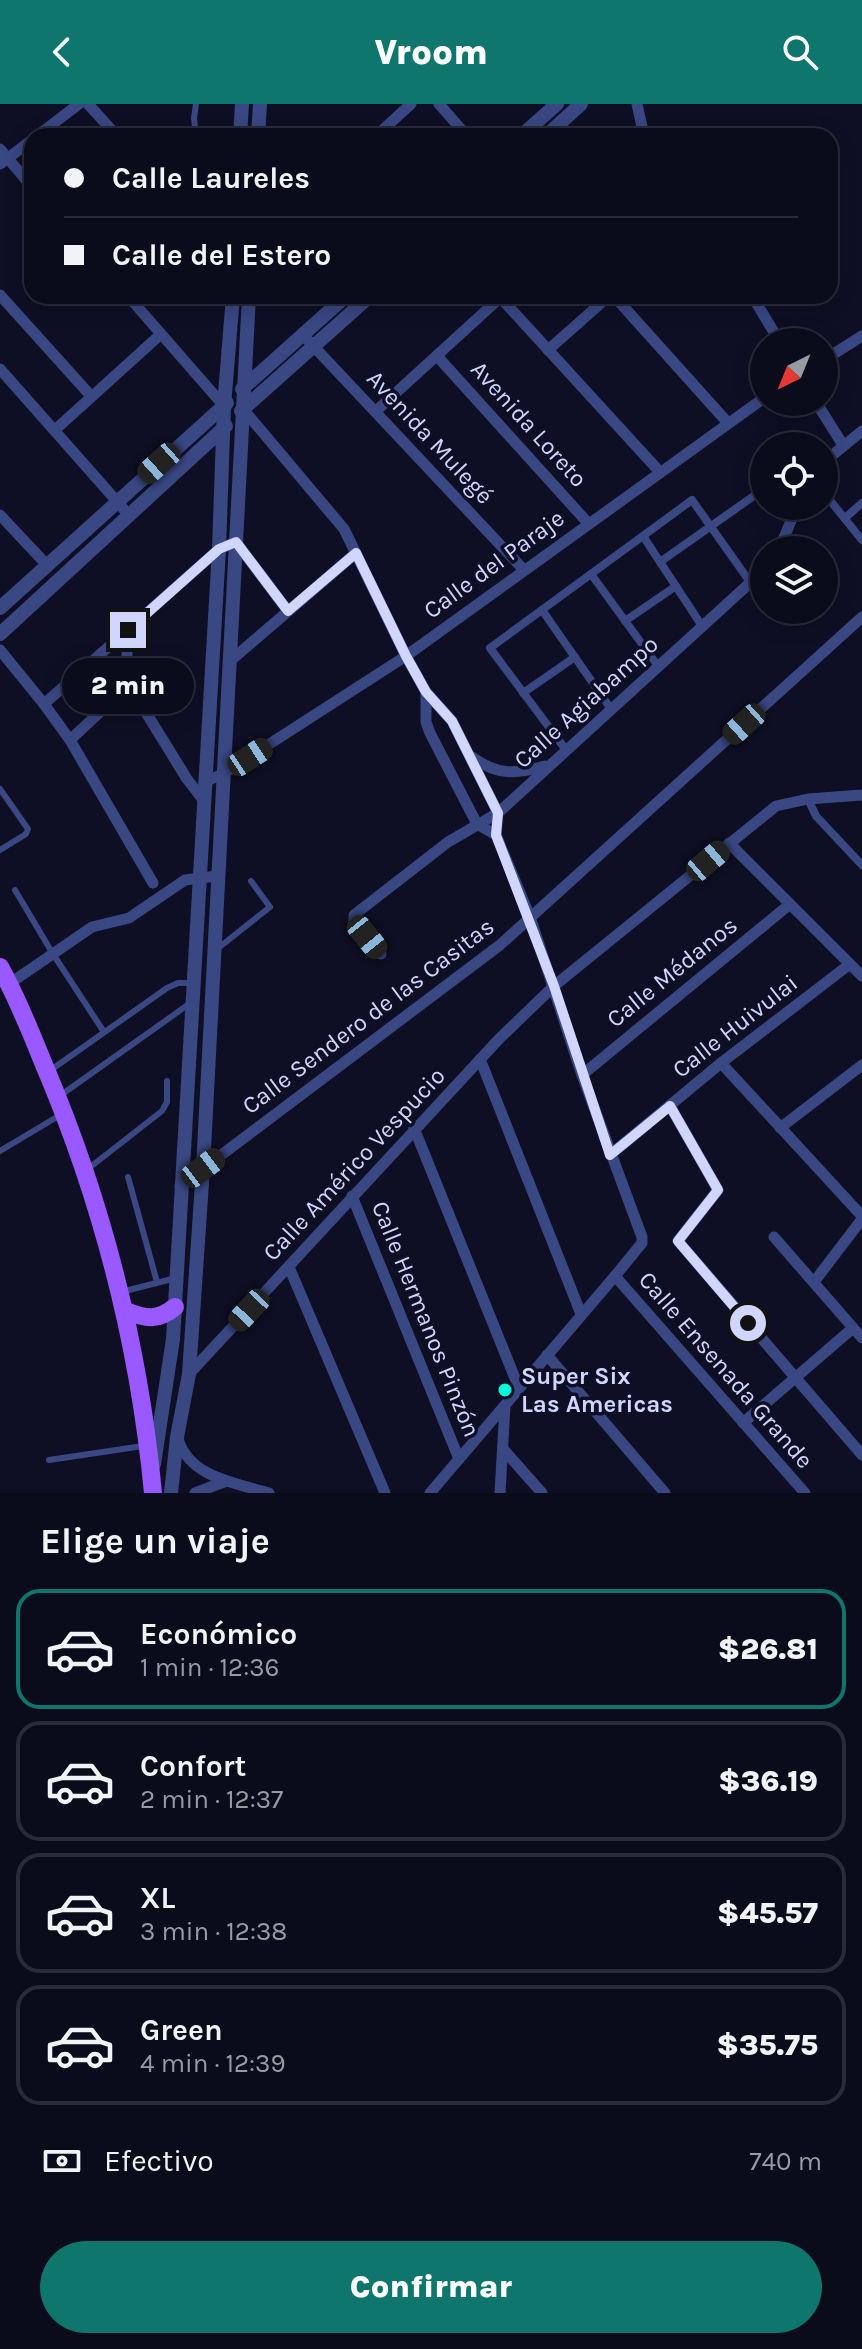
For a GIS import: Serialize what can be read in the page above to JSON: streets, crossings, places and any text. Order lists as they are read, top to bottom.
{
  "streets": {
    "street": [
      "Avenida Loreto",
      "Avenida Mulegé",
      "Calle del Paraje",
      "Calle Agiabampo",
      "Calle Médanos",
      "Calle Sendero de las Casitas",
      "Calle Huivulai",
      "Calle Américo Vespucio",
      "Calle Hermanos Pinzón",
      "Calle Ensenada Grande"
    ]
  },
  "crossings": [
    ["Avenida Loreto", "Calle del Paraje"],
    ["Avenida Mulegé", "Calle del Paraje"],
    ["Calle Agiabampo", "Calle Ensenada Grande"],
    ["Calle Médanos", "Calle Ensenada Grande"],
    ["Calle Sendero de las Casitas", "Calle Ensenada Grande"],
    ["Calle Huivulai", "Calle Ensenada Grande"],
    ["Calle Américo Vespucio", "Calle Hermanos Pinzón"],
    ["Calle Américo Vespucio", "Calle Ensenada Grande"]
  ],
  "places": ["Super Six Las Americas"],
  "north": "bottom left",
  "page": {
    "header": "Vroom",
    "banner": ["Calle Laureles", "Calle del Estero"],
    "bubble": "2 min",
    "heading": "Elige un viaje",
    "list": [
      {
        "name": "Económico",
        "note": "1 min · 12:36",
        "value": "$26.81"
      },
      {
        "name": "Confort",
        "note": "2 min · 12:37",
        "value": "$36.19"
      },
      {
        "name": "XL",
        "note": "3 min · 12:38",
        "value": "$45.57"
      },
      {
        "name": "Green",
        "note": "4 min · 12:39",
        "value": "$35.75"
      }
    ],
    "pay": ["Efectivo", "740 m"],
    "buttons": "Confirmar"
  }
}
